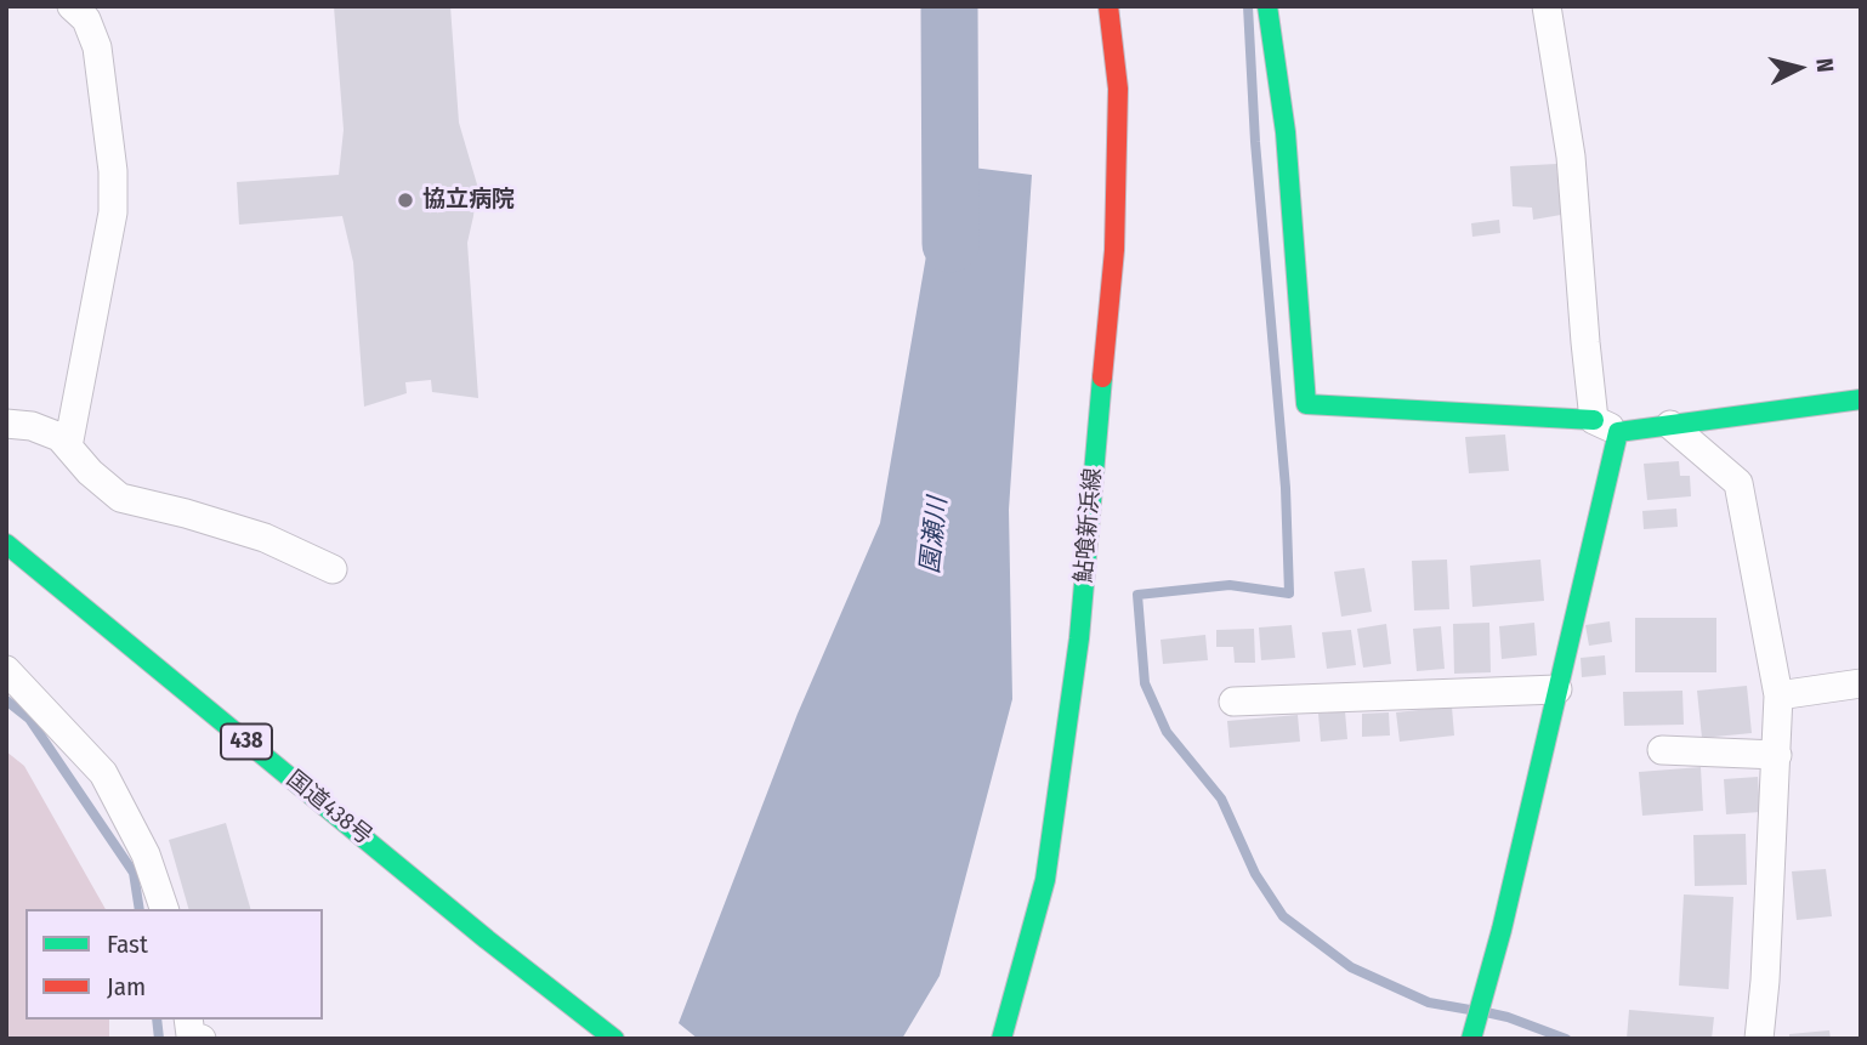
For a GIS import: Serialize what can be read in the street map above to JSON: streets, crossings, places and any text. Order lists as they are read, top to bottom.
{
  "streets": {
    "main road": ["鮎喰新浜線", "438", "国道438号"]
  },
  "water": ["園瀬川"],
  "places": ["協立病院"],
  "legend": ["Fast", "Jam"],
  "north": "right"
}
